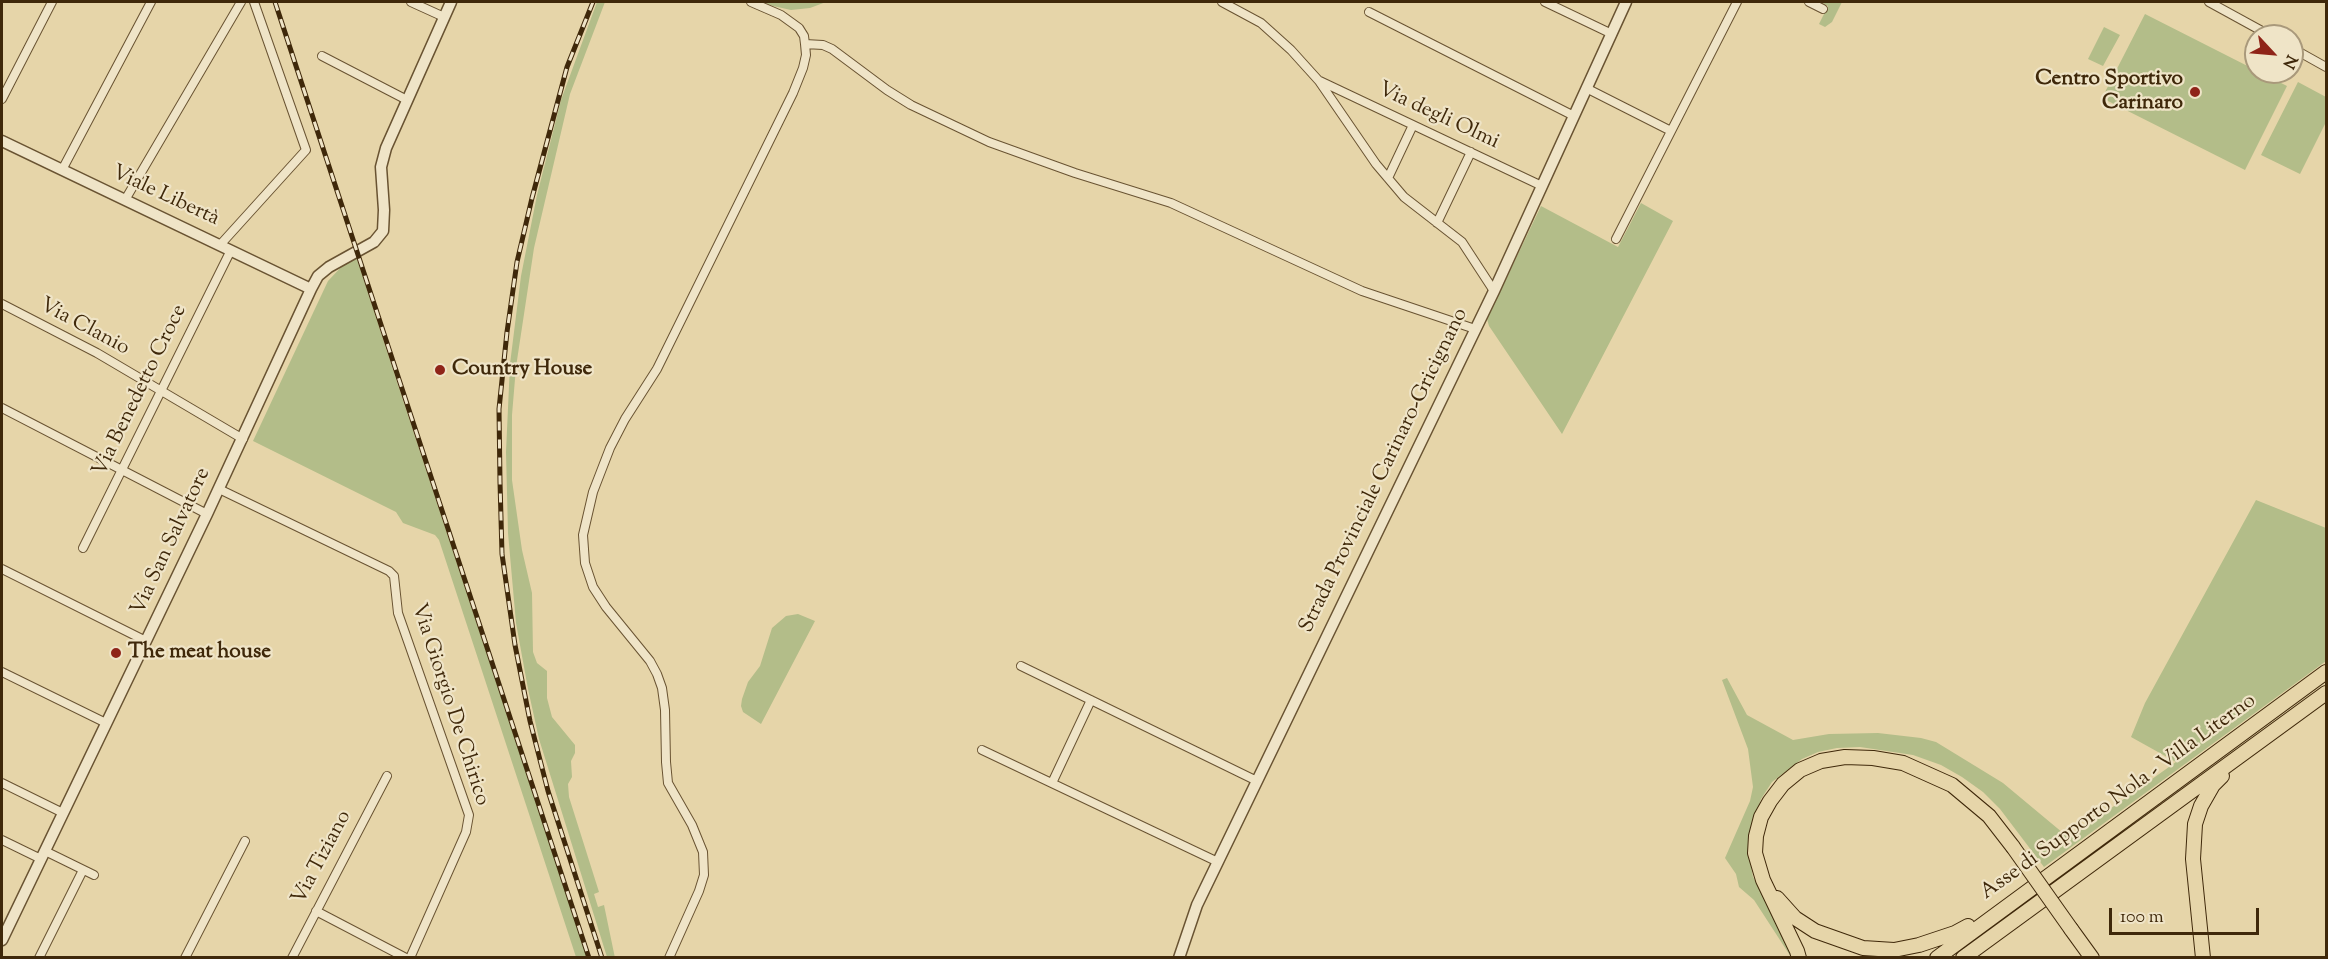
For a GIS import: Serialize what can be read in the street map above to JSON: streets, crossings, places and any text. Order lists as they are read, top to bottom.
{
  "streets": {
    "highway": ["Asse di Supporto Nola - Villa Literno"],
    "street": [
      "Via degli Olmi",
      "Viale Libertà",
      "Via Clanio",
      "Via Benedetto Croce",
      "Strada Provinciale Carinaro-Gricignano",
      "Via San Salvatore",
      "Via Giorgio De Chirico",
      "Via Tiziano"
    ]
  },
  "crossings": [
    ["Via degli Olmi", "Strada Provinciale Carinaro-Gricignano"],
    ["Viale Libertà", "Via Benedetto Croce"],
    ["Viale Libertà", "Via San Salvatore"],
    ["Via Clanio", "Via Benedetto Croce"],
    ["Via Clanio", "Via San Salvatore"],
    ["Via San Salvatore", "Via Giorgio De Chirico"]
  ],
  "places": ["Centro Sportivo Carinaro", "Country House", "The meat house"],
  "scale_bar": "100 m",
  "north": "bottom right"
}
